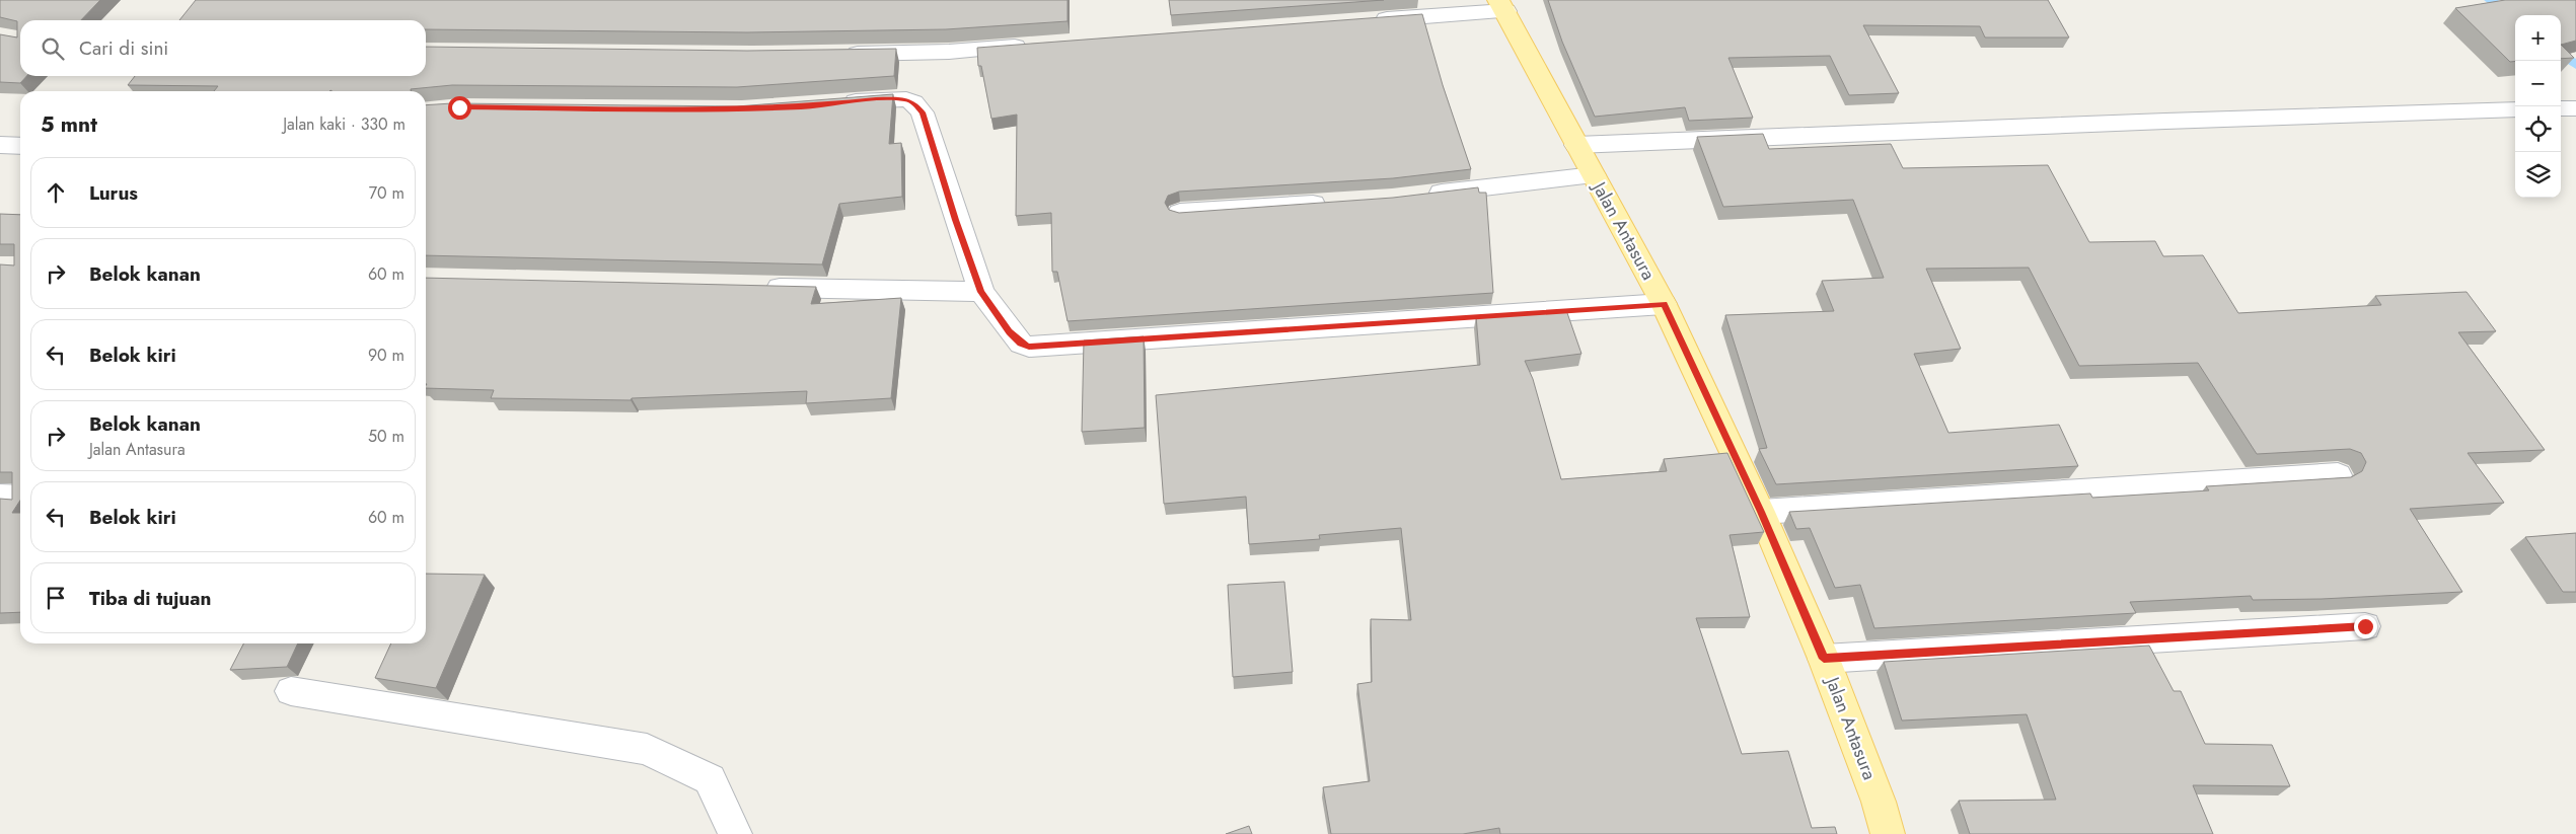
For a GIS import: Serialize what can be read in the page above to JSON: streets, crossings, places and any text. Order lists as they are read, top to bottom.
{
  "streets": {
    "main road": ["Jalan Antasura"]
  },
  "page": {
    "map_buttons": ["+", "−"],
    "search": "Cari di sini",
    "heading": ["5 mnt", "Jalan kaki · 330 m"],
    "list": [
      ["Lurus", "70 m"],
      ["Belok kanan", "60 m"],
      ["Belok kiri", "90 m"],
      ["Belok kanan", "Jalan Antasura", "50 m"],
      ["Belok kiri", "60 m"],
      "Tiba di tujuan"
    ]
  }
}
